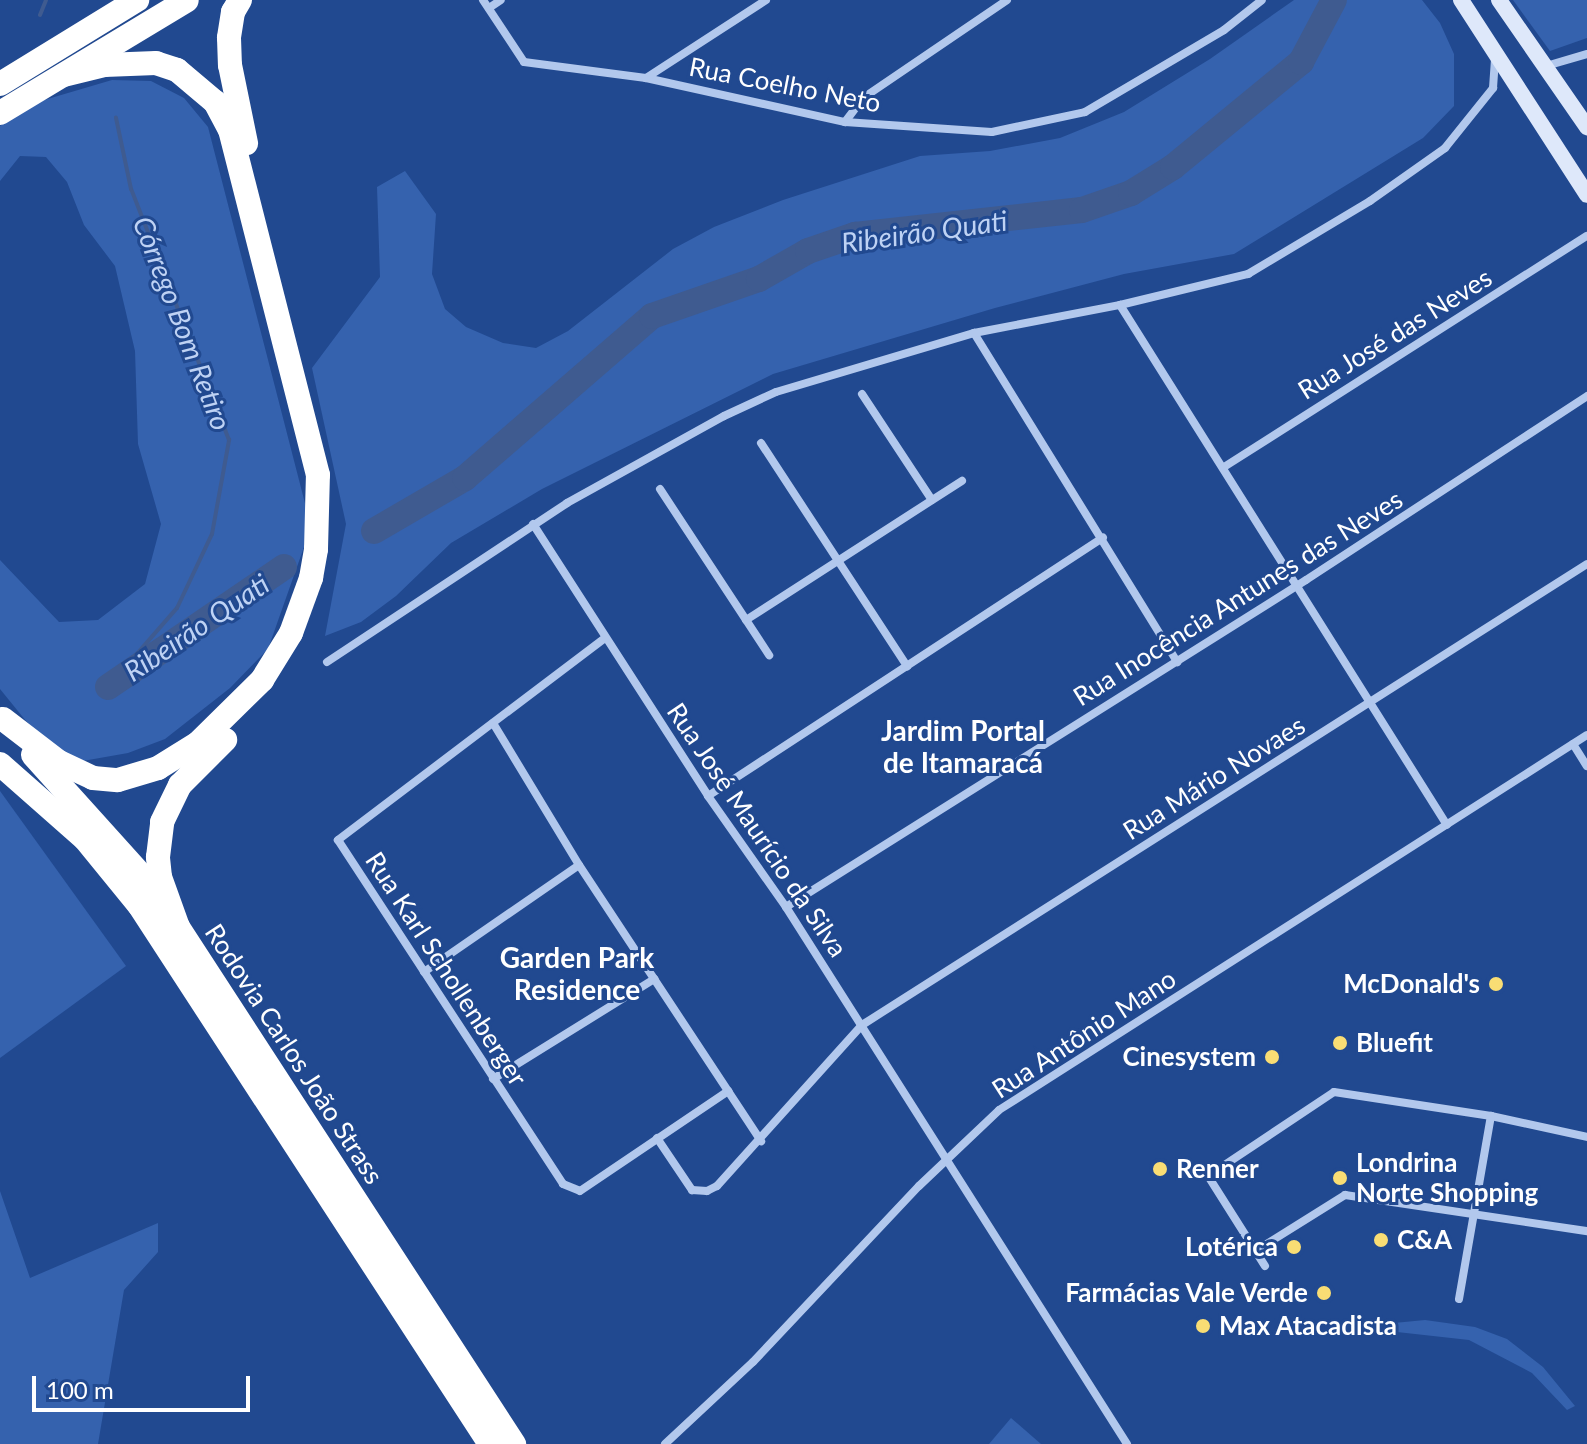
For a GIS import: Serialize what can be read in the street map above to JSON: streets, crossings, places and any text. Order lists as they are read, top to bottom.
{
  "streets": {
    "highway": ["Rodovia Carlos João Strass"],
    "street": [
      "Rua Coelho Neto",
      "Rua José das Neves",
      "Rua Inocência Antunes das Neves",
      "Rua Mário Novaes",
      "Rua José Maurício da Silva",
      "Rua Karl Schollenberger",
      "Rua Antônio Mano"
    ]
  },
  "crossings": [
    ["Rua Inocência Antunes das Neves", "Rua José Maurício da Silva"],
    ["Rua Mário Novaes", "Rua José Maurício da Silva"],
    ["Rua Mário Novaes", "Rua Karl Schollenberger"],
    ["Rua José Maurício da Silva", "Rua Karl Schollenberger"],
    ["Rua José Maurício da Silva", "Rua Antônio Mano"]
  ],
  "districts": ["Jardim Portal de Itamaracá", "Garden Park Residence"],
  "water": ["Ribeirão Quati", "Córrego Bom Retiro"],
  "places": [
    "McDonald's",
    "Bluefit",
    "Cinesystem",
    "Renner",
    "Londrina Norte Shopping",
    "C&A",
    "Lotérica",
    "Farmácias Vale Verde",
    "Max Atacadista"
  ],
  "scale_bar": "100 m"
}
